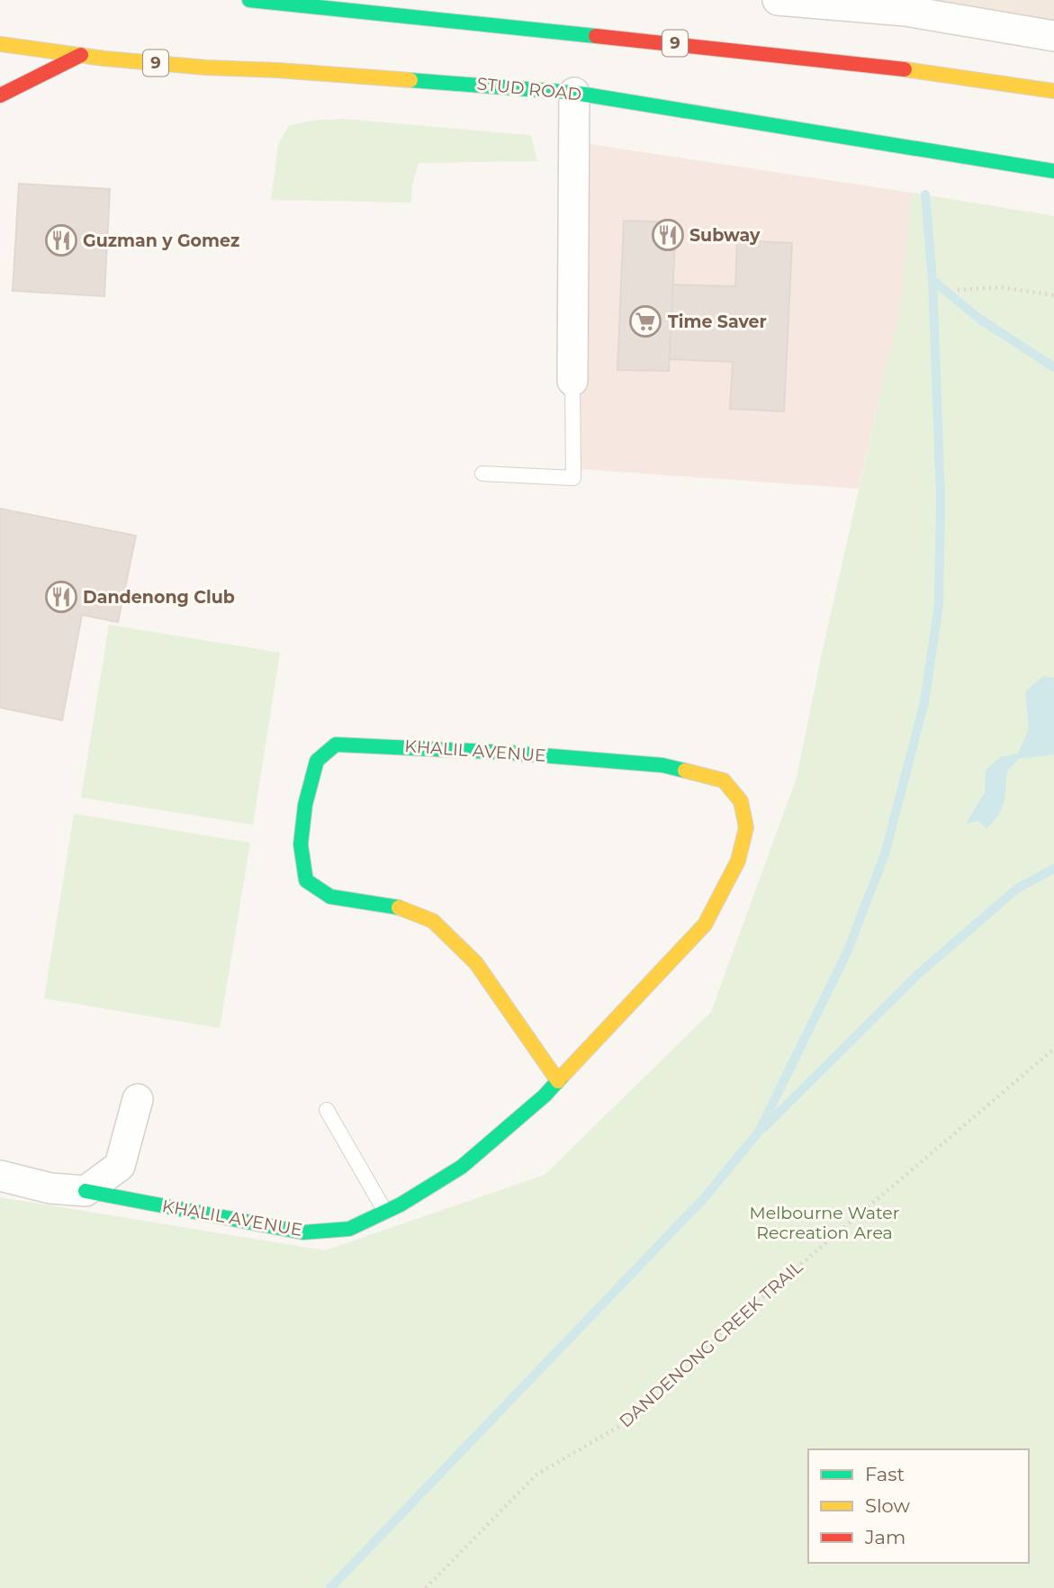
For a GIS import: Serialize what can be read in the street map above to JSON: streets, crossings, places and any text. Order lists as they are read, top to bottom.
{
  "streets": {
    "main road": ["9", "STUD ROAD", "KHALIL AVENUE"],
    "path": ["DANDENONG CREEK TRAIL"]
  },
  "parks": ["Melbourne Water Recreation Area"],
  "places": {
    "restaurant": ["Subway", "Guzman y Gomez", "Dandenong Club"],
    "supermarket": ["Time Saver"]
  },
  "legend": ["Fast", "Slow", "Jam"]
}
